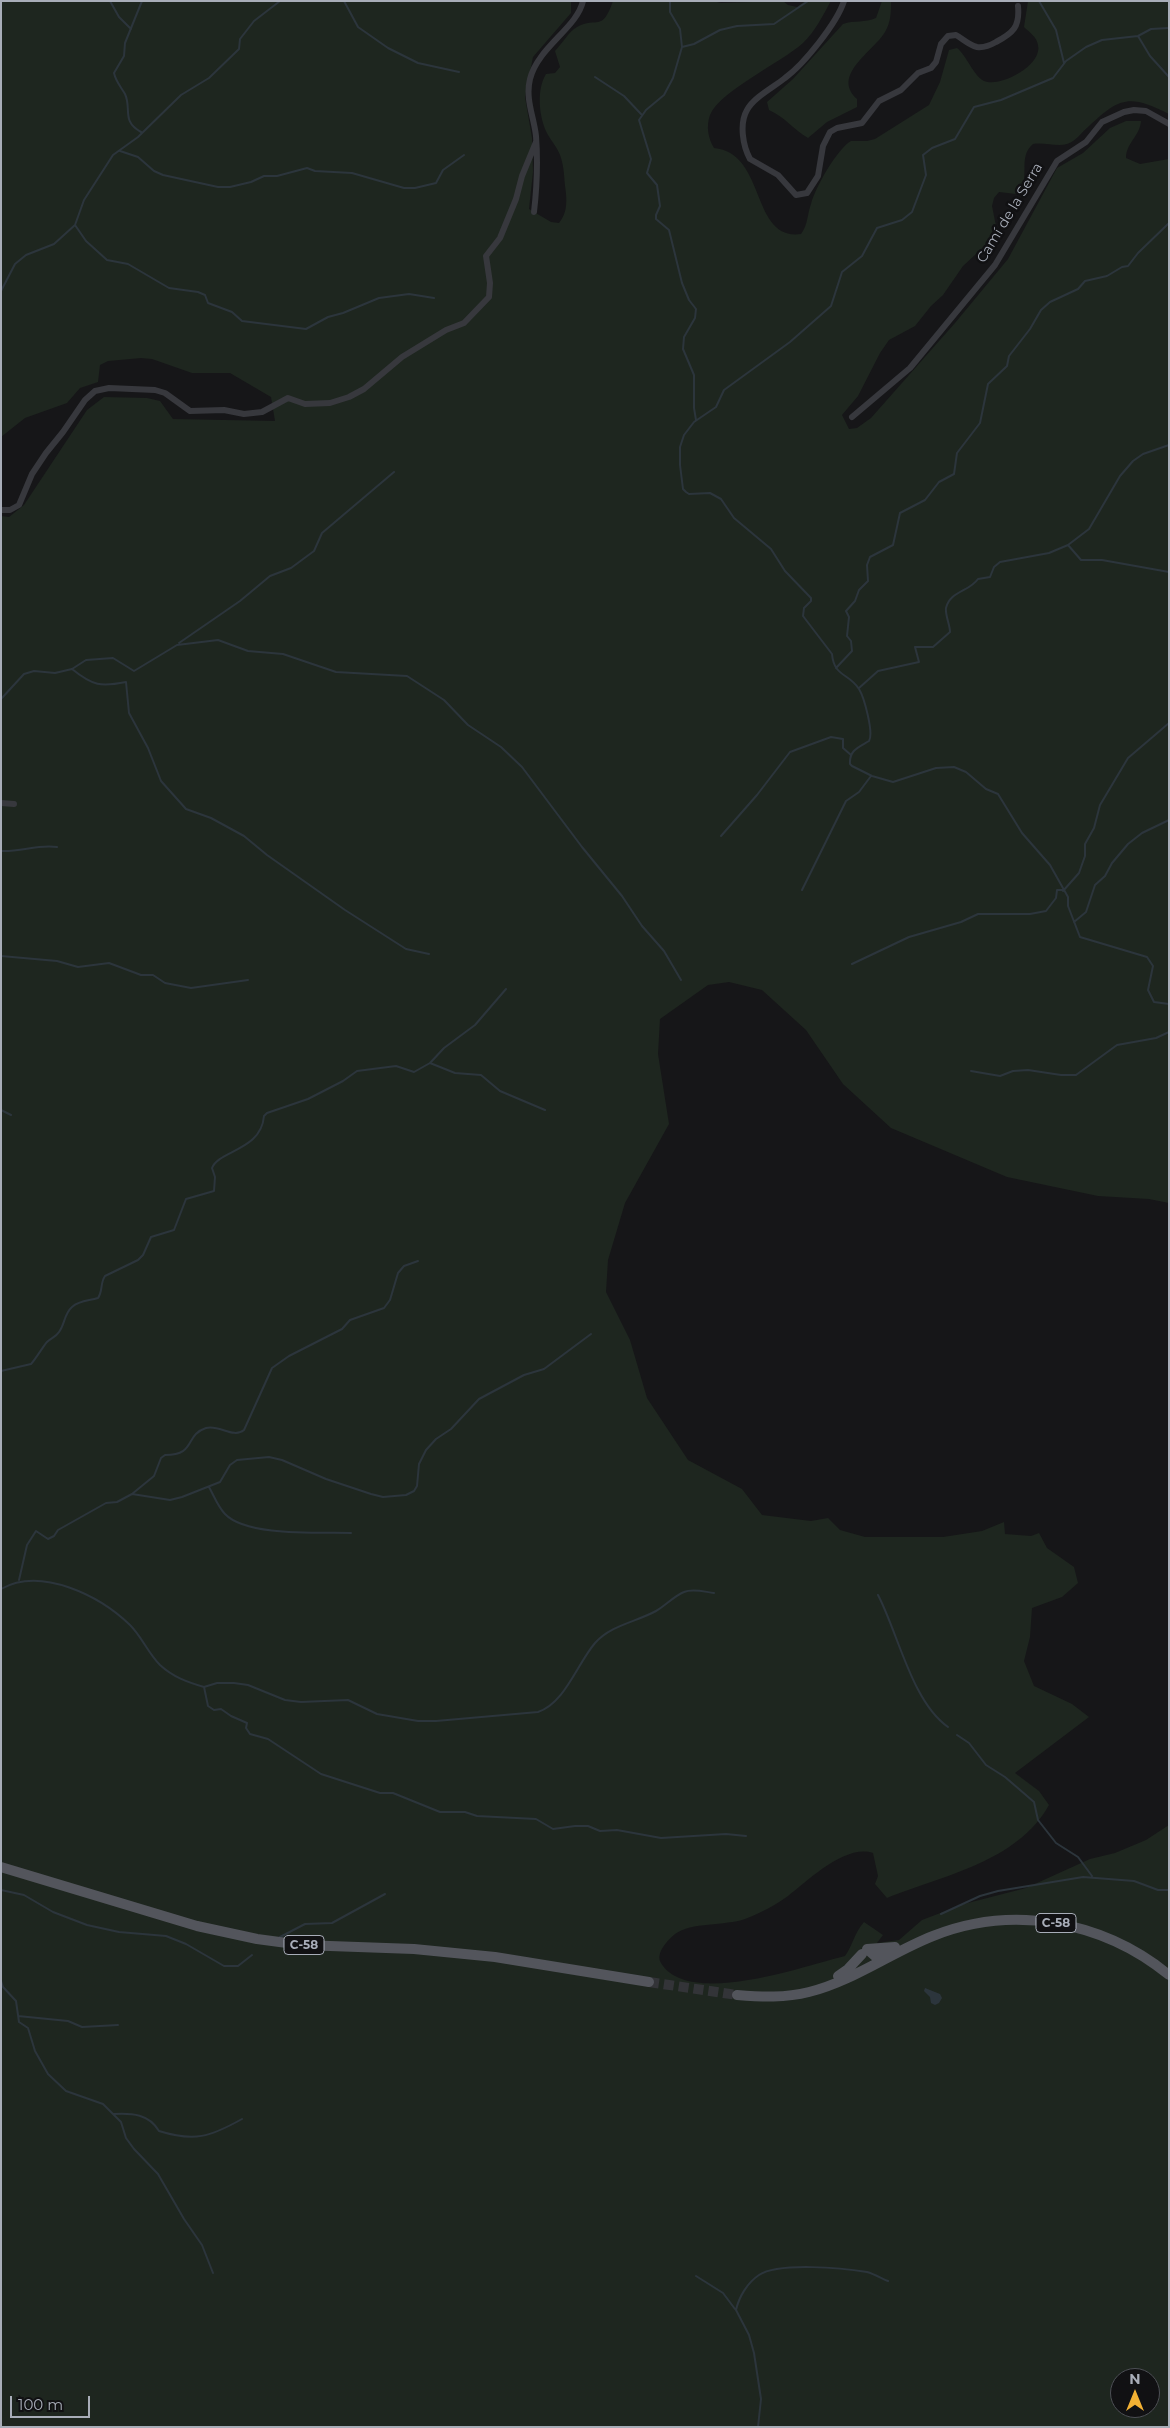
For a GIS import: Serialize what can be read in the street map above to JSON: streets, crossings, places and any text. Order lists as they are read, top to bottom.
{
  "streets": {
    "main road": ["C-58"],
    "street": ["Camí de la Serra"]
  },
  "scale_bar": "100 m",
  "north": "top"
}
